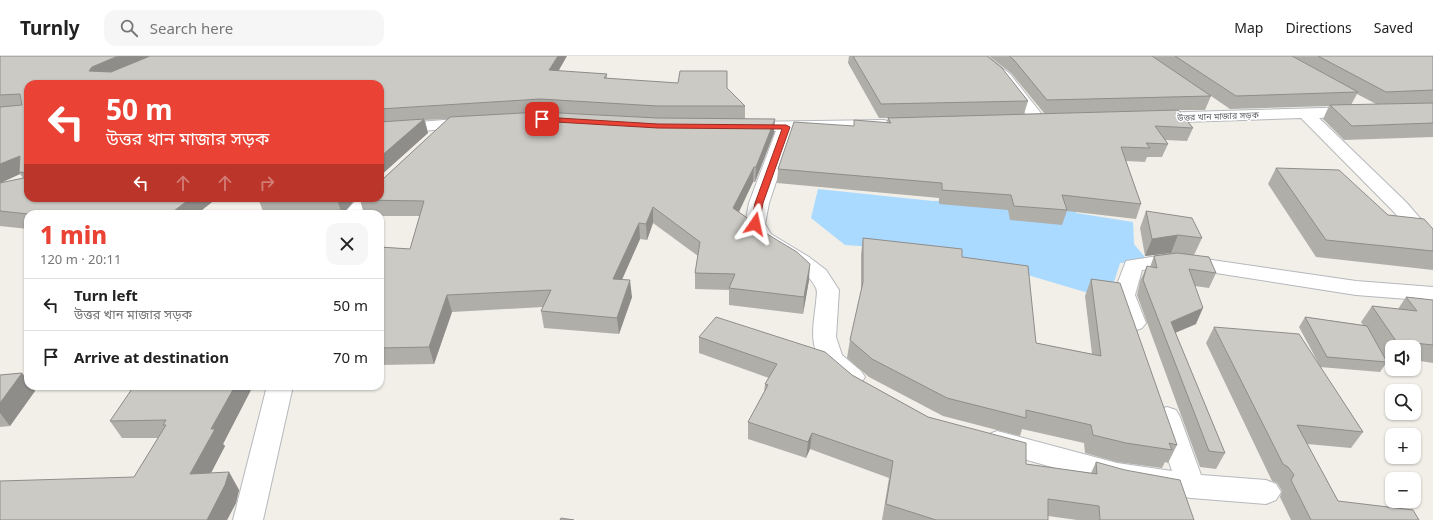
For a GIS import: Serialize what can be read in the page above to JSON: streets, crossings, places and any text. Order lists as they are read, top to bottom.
{
  "streets": {
    "street": ["উত্তর খান মাজার সড়ক"]
  },
  "page": {
    "header": "Turnly",
    "search": "Search here",
    "nav": ["Map", "Directions", "Saved"],
    "turn": ["50 m", "উত্তর খান মাজার সড়ক"],
    "heading": ["1 min", "120 m · 20:11"],
    "list": [
      {
        "name": "Turn left",
        "note": "উত্তর খান মাজার সড়ক",
        "value": "50 m"
      },
      {
        "name": "Arrive at destination",
        "value": "70 m"
      }
    ],
    "map_buttons": ["+", "−"]
  }
}
